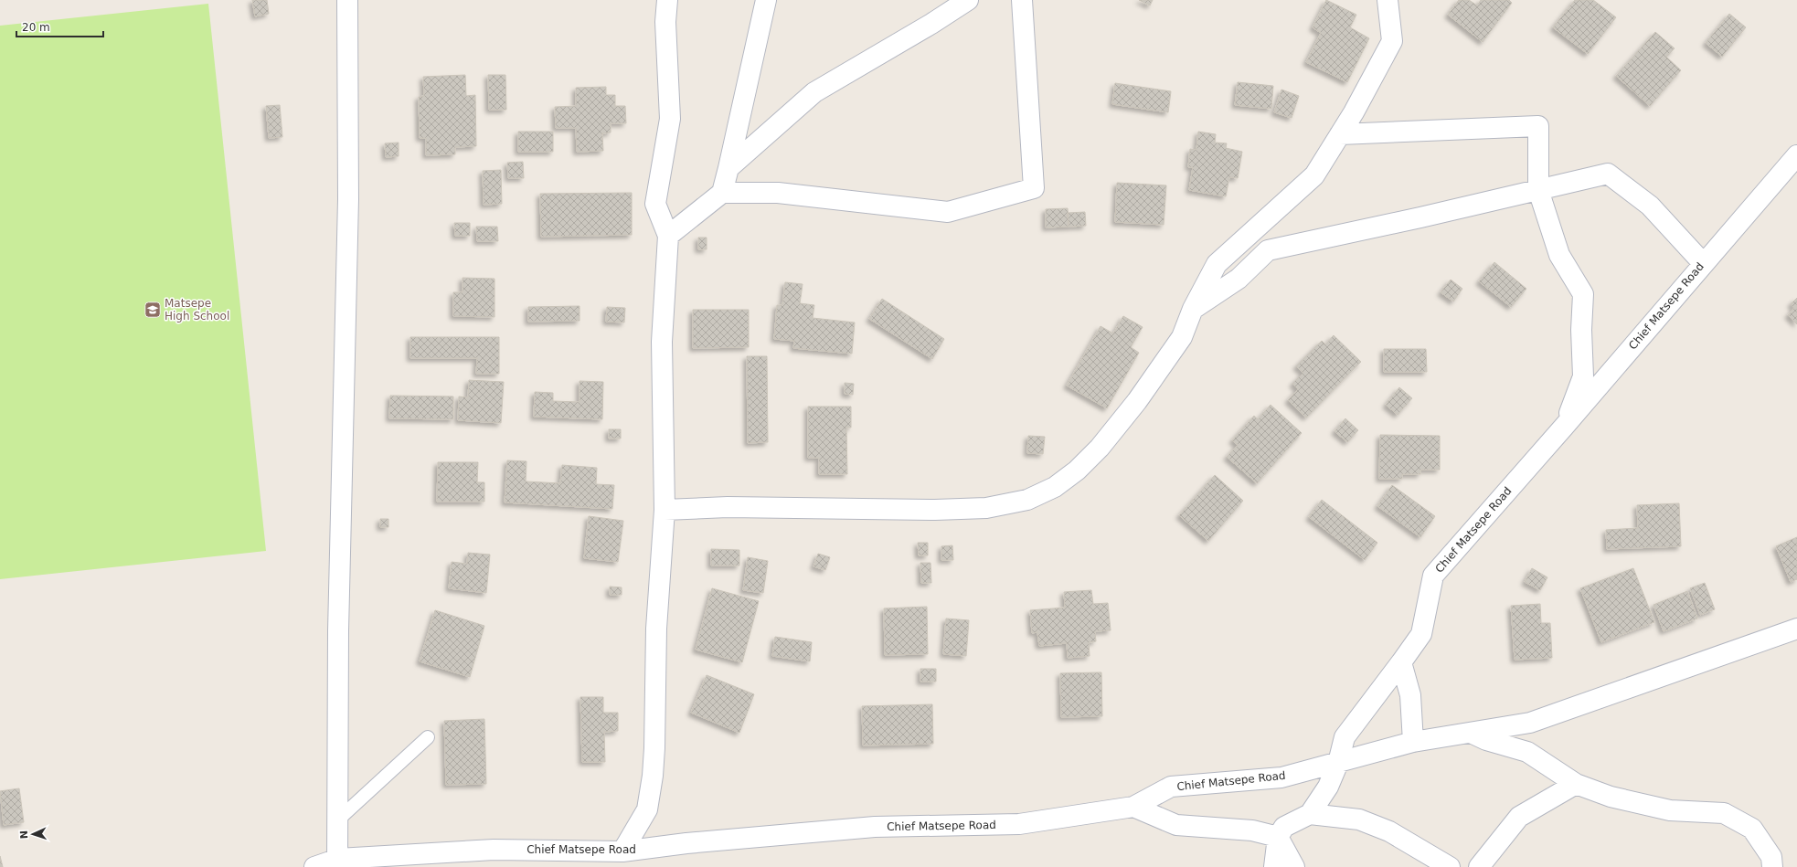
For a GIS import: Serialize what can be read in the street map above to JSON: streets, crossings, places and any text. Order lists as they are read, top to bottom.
{
  "streets": {
    "street": ["Chief Matsepe Road"]
  },
  "places": {
    "school or university": ["Matsepe High School"]
  },
  "scale_bar": "20 m",
  "north": "left"
}
